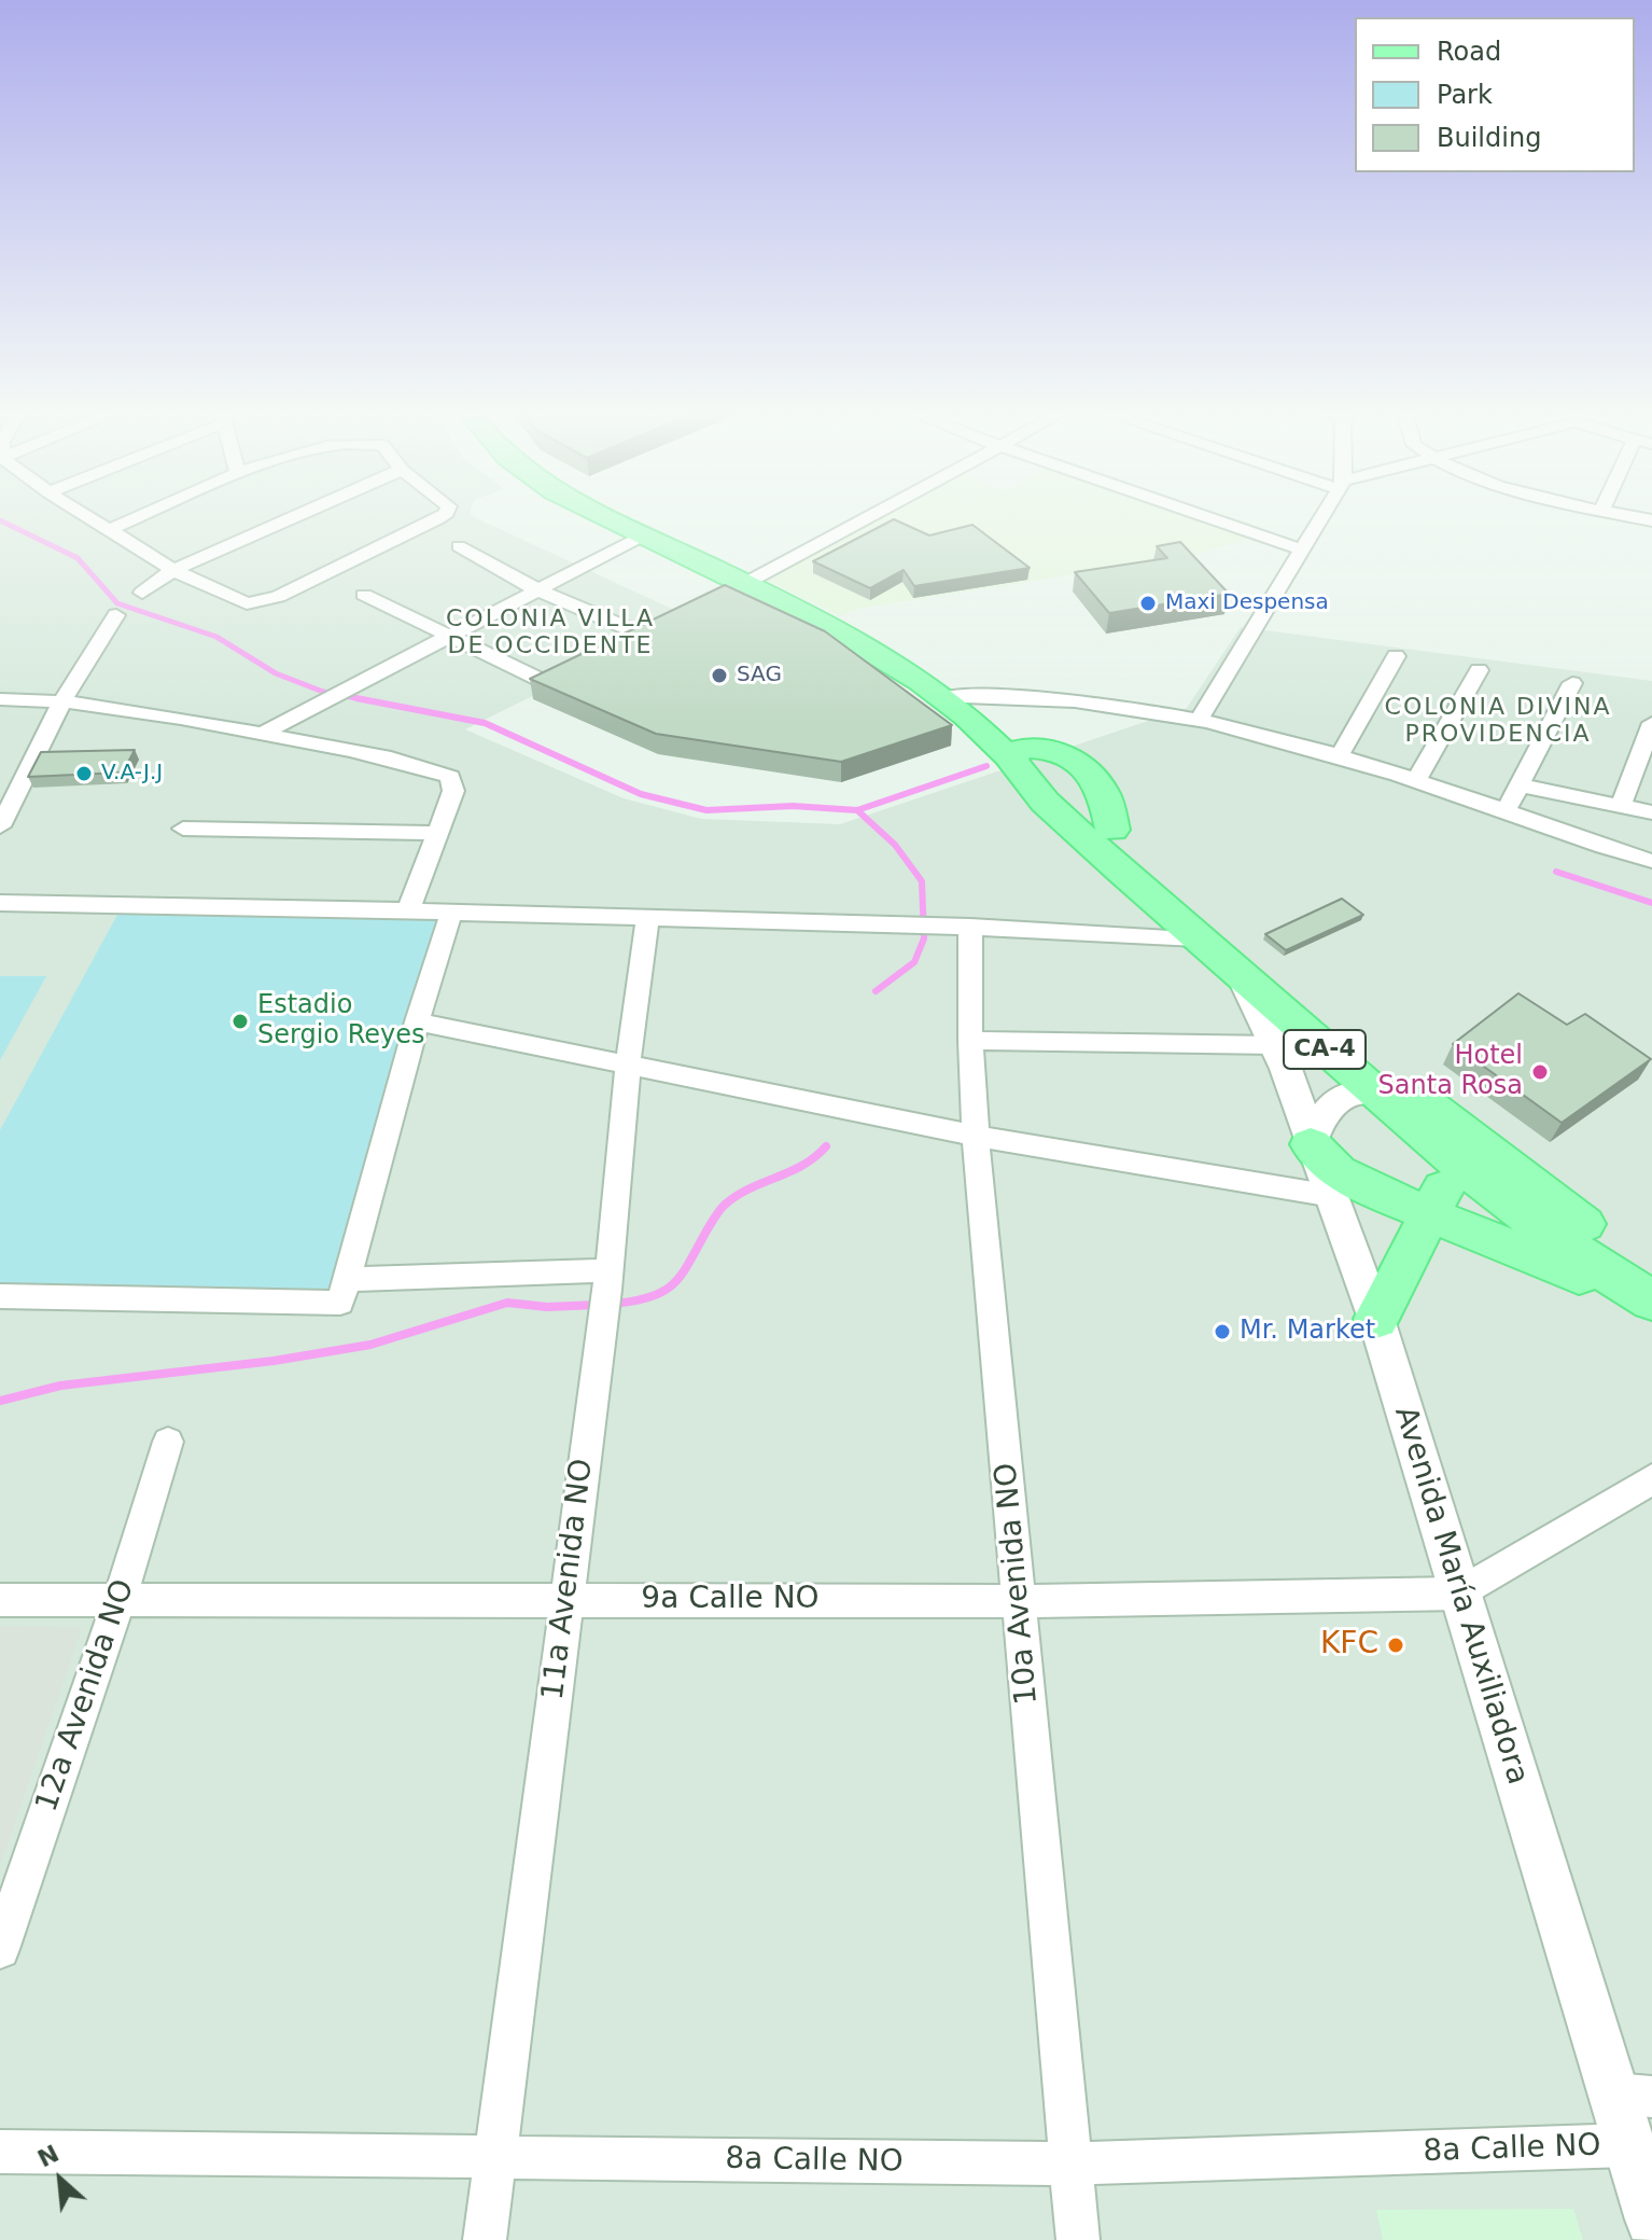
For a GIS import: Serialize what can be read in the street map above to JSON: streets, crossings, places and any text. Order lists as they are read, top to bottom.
{
  "streets": {
    "main road": ["CA-4"],
    "street": [
      "11a Avenida NO",
      "10a Avenida NO",
      "Avenida María Auxiliadora",
      "9a Calle NO",
      "12a Avenida NO",
      "8a Calle NO"
    ]
  },
  "crossings": [
    ["CA-4", "Avenida María Auxiliadora"],
    ["11a Avenida NO", "9a Calle NO"],
    ["11a Avenida NO", "8a Calle NO"],
    ["10a Avenida NO", "9a Calle NO"],
    ["10a Avenida NO", "8a Calle NO"],
    ["Avenida María Auxiliadora", "9a Calle NO"],
    ["Avenida María Auxiliadora", "8a Calle NO"],
    ["9a Calle NO", "12a Avenida NO"]
  ],
  "districts": ["COLONIA VILLA DE OCCIDENTE", "COLONIA DIVINA PROVIDENCIA"],
  "places": [
    "Maxi Despensa",
    "SAG",
    "V.A-J.J",
    "Estadio Sergio Reyes",
    "Hotel Santa Rosa",
    "Mr. Market",
    "KFC"
  ],
  "legend": ["Road", "Park", "Building"],
  "north": "top left"
}
